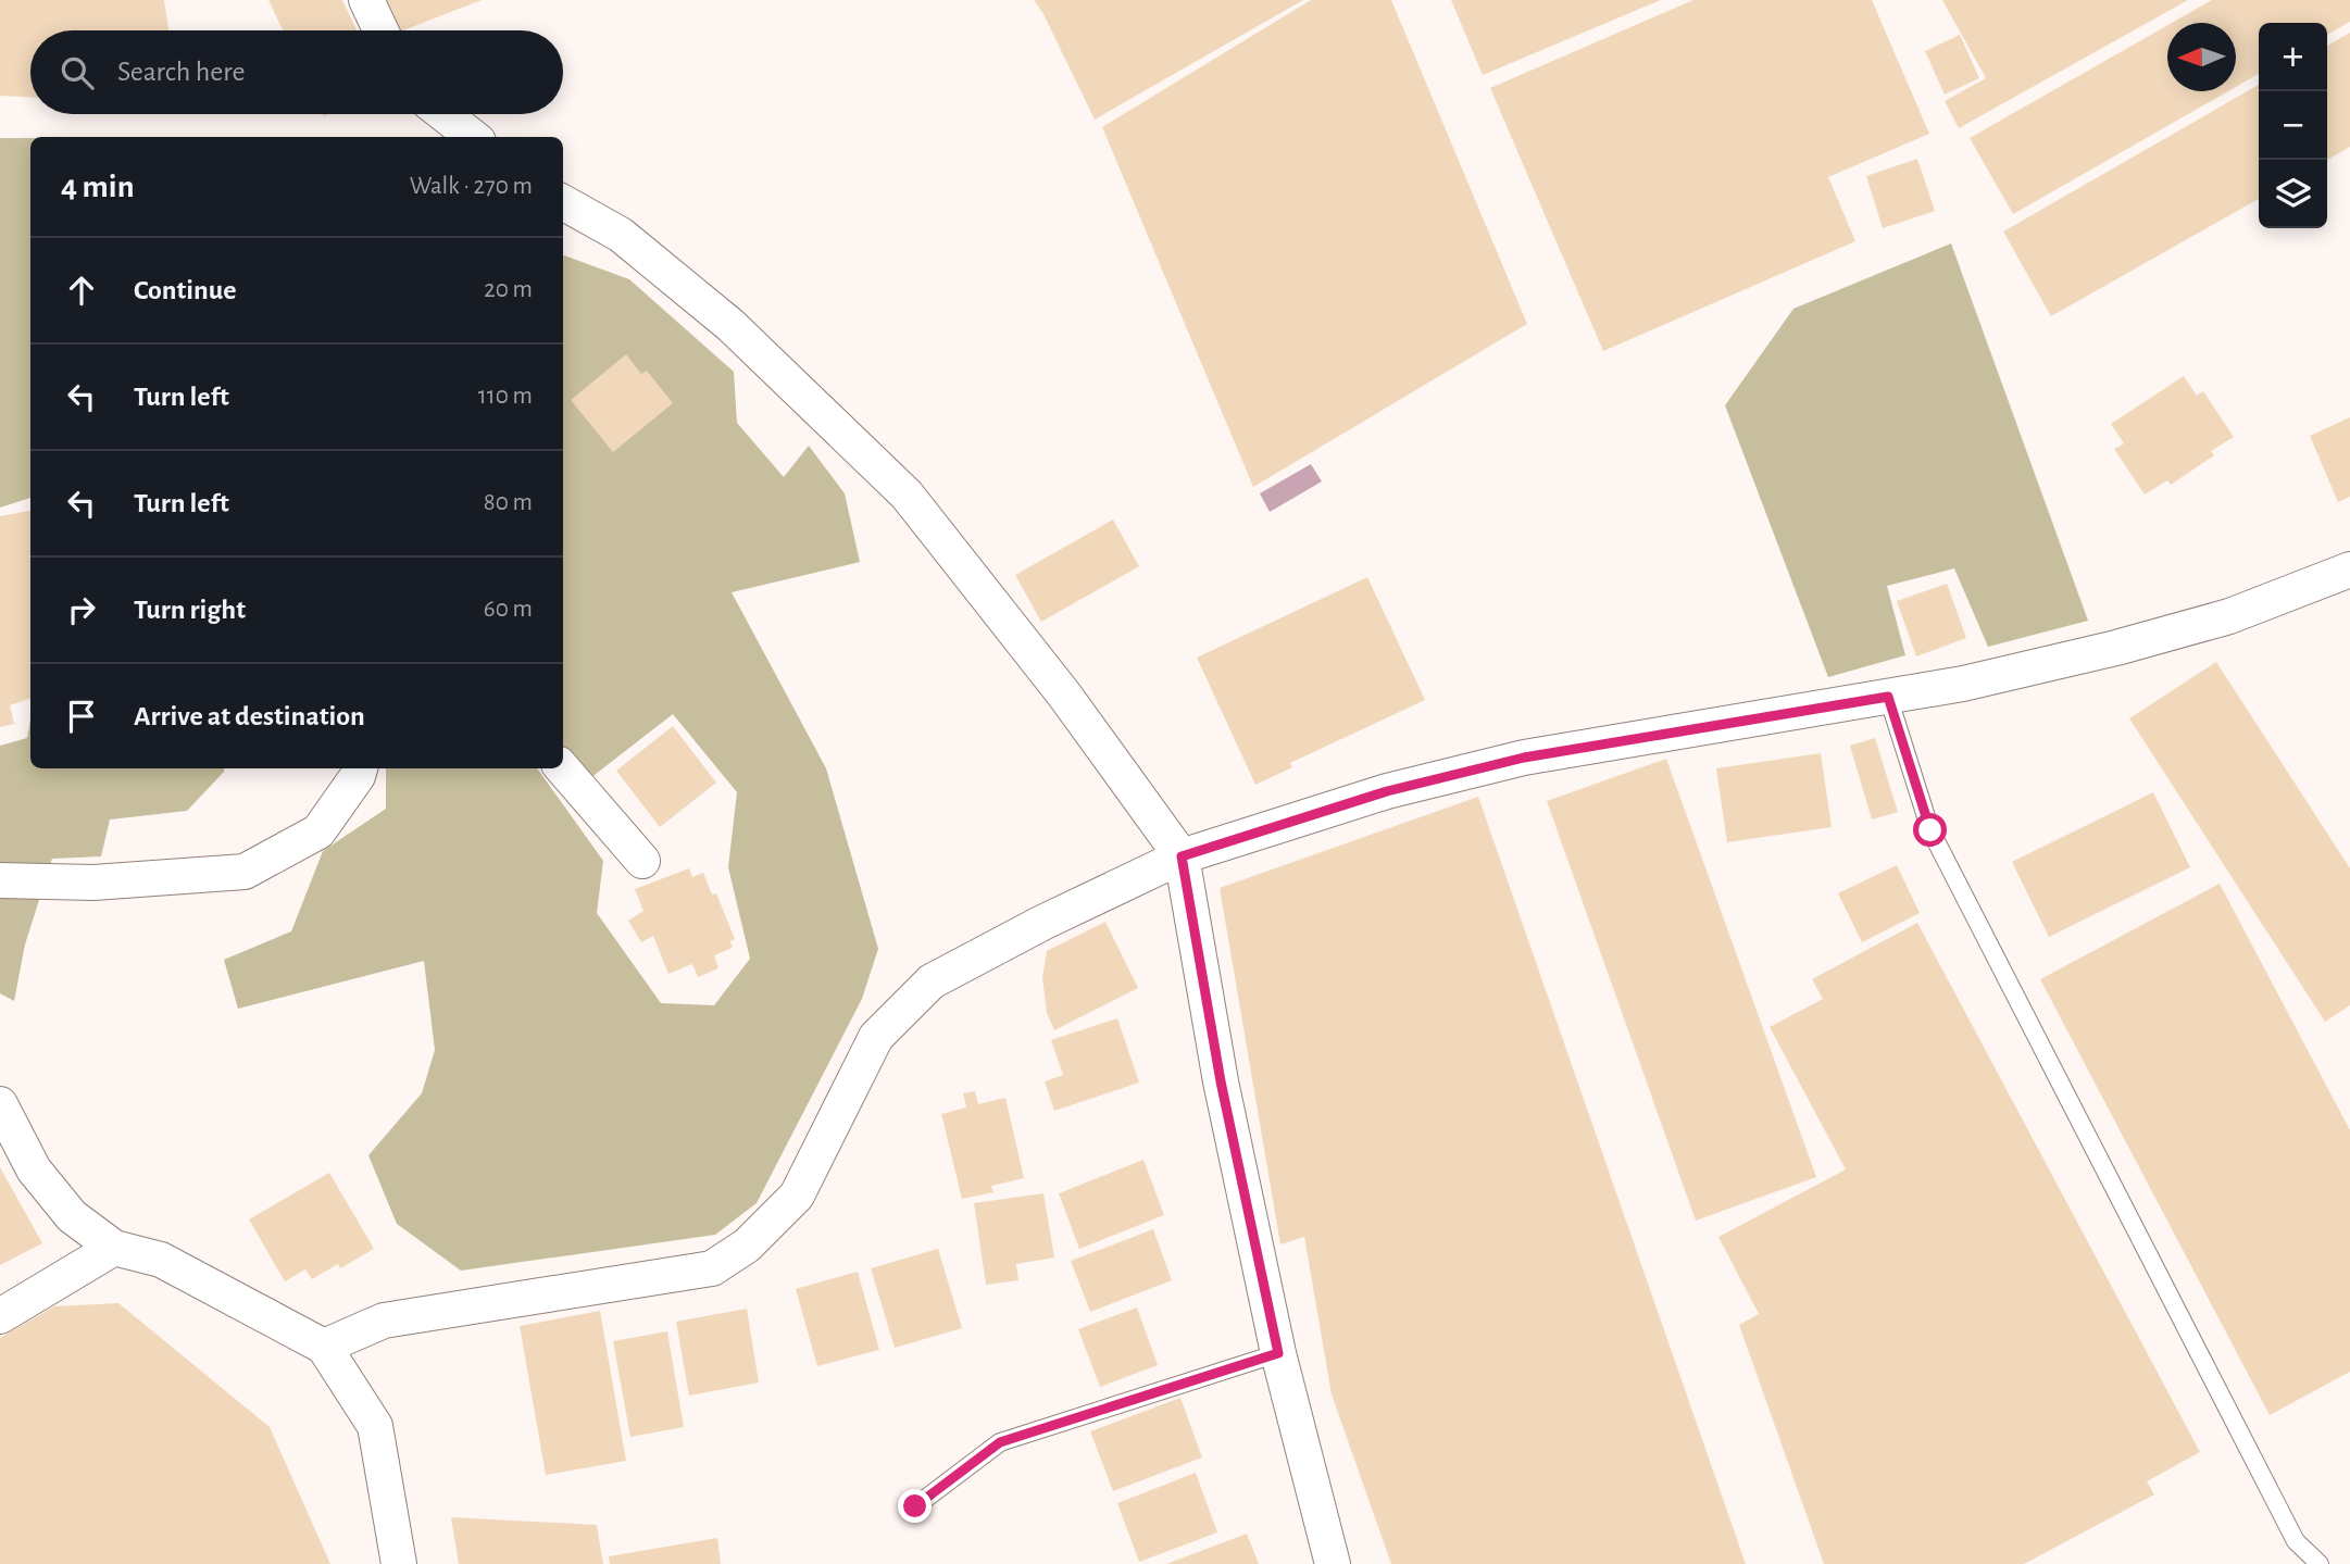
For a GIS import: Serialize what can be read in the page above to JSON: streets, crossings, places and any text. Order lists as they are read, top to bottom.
{
  "north": "left",
  "page": {
    "map_buttons": ["+", "−"],
    "search": "Search here",
    "heading": ["4 min", "Walk · 270 m"],
    "list": [
      ["Continue", "20 m"],
      ["Turn left", "110 m"],
      ["Turn left", "80 m"],
      ["Turn right", "60 m"],
      "Arrive at destination"
    ]
  }
}
